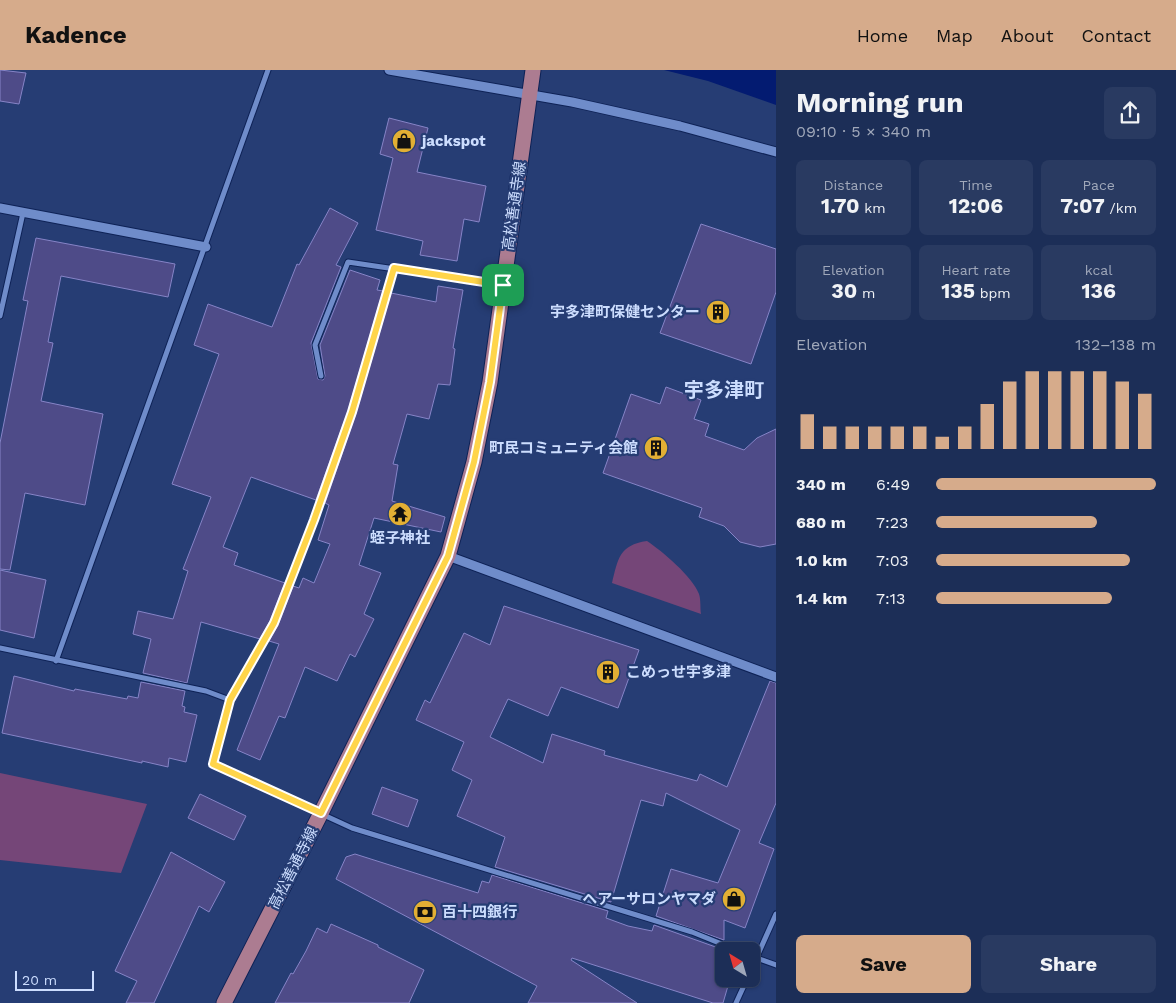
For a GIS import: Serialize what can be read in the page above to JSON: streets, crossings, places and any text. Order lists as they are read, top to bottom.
{
  "streets": {
    "main road": ["高松善通寺線"]
  },
  "districts": ["宇多津町"],
  "places": {
    "shop": ["jackspot", "ヘアーサロンヤマダ"],
    "building": ["宇多津町保健センター", "町民コミュニティ会館", "こめっせ宇多津"],
    "temple": ["蛭子神社"],
    "bank": ["百十四銀行"]
  },
  "scale_bar": "20 m",
  "north": "top left",
  "page": {
    "header": "Kadence",
    "nav": [
      "Home",
      "Map",
      "About",
      "Contact"
    ],
    "heading": ["Morning run", "09:10 · 5 × 340 m"],
    "stats": [
      ["Distance", "1.70 km"],
      ["Time", "12:06"],
      ["Pace", "7:07 /km"],
      ["Elevation", "30 m"],
      ["Heart rate", "135 bpm"],
      ["kcal", "136"]
    ],
    "chart": ["Elevation", "132–138 m"],
    "list": [
      {
        "name": "340 m",
        "note": "6:49"
      },
      {
        "name": "680 m",
        "note": "7:23"
      },
      {
        "name": "1.0 km",
        "note": "7:03"
      },
      {
        "name": "1.4 km",
        "note": "7:13"
      }
    ],
    "buttons": ["Save", "Share"],
    "scale": "20 m"
  }
}
